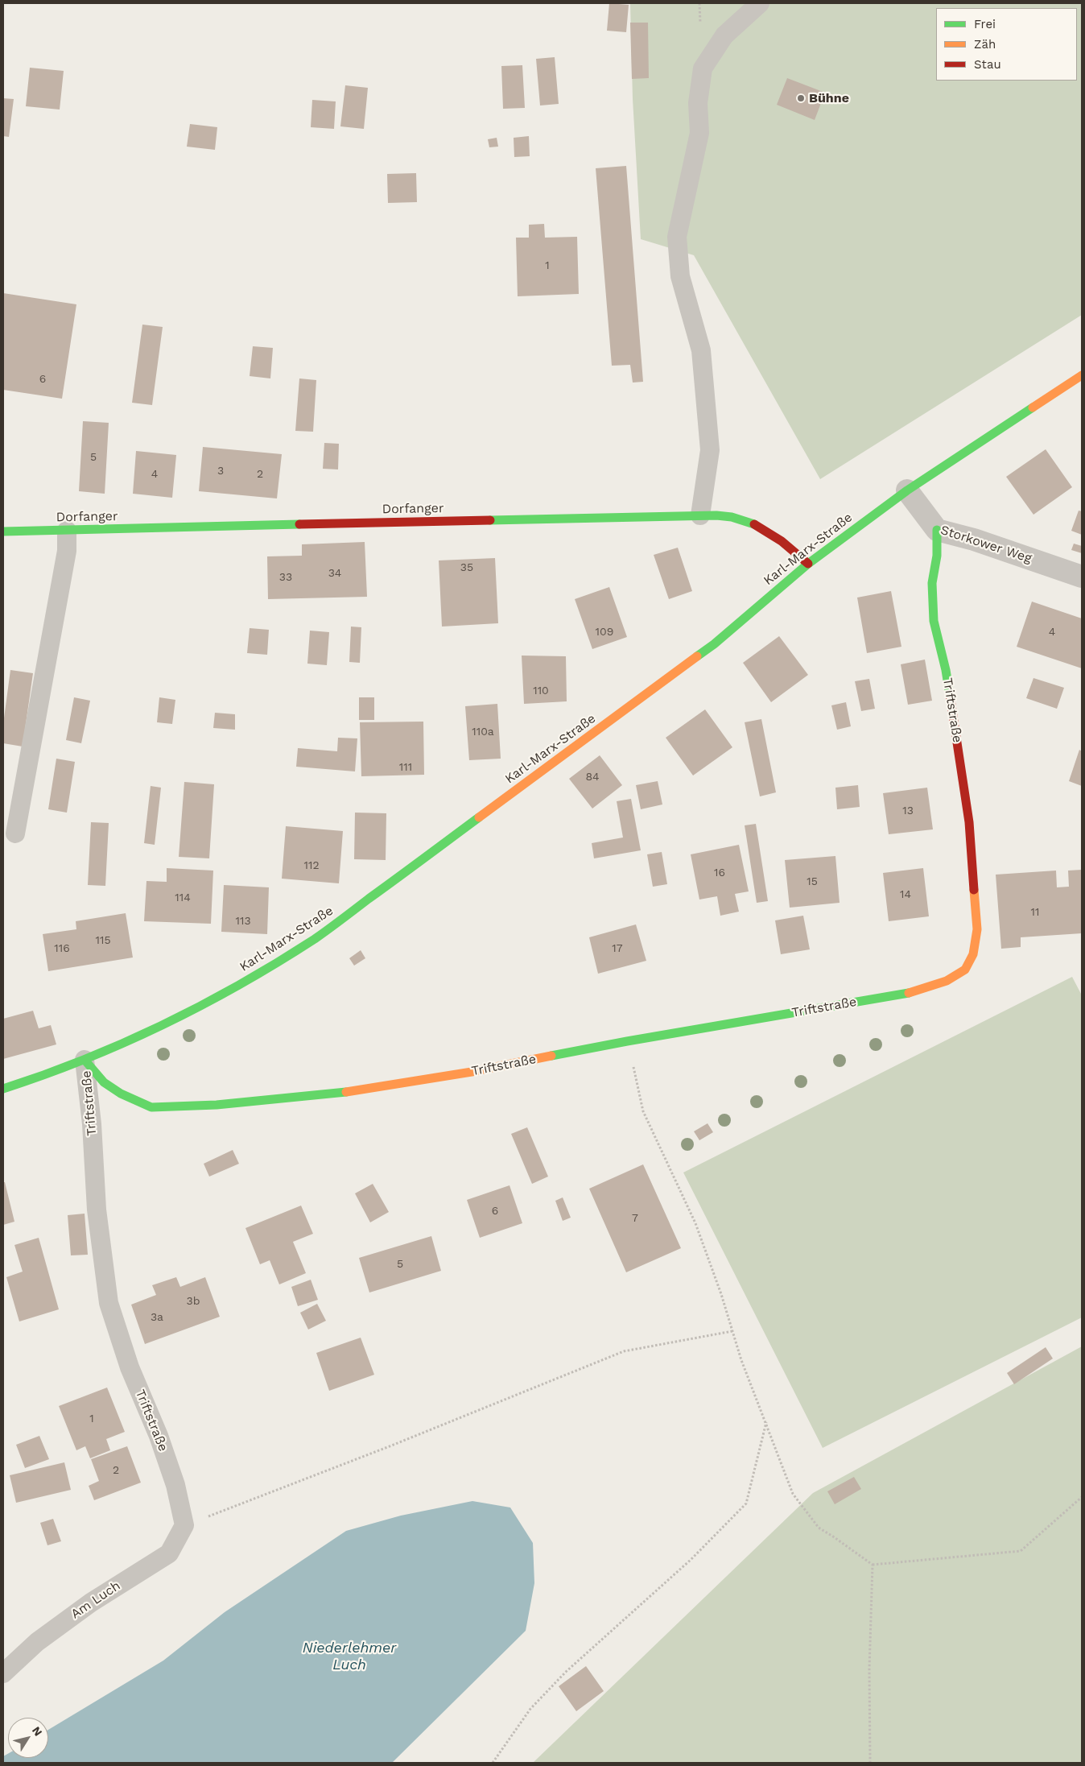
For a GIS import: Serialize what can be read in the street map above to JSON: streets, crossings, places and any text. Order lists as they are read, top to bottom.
{
  "streets": {
    "street": [
      "Dorfanger",
      "Storkower Weg",
      "Karl-Marx-Straße",
      "Triftstraße"
    ],
    "lane": ["Am Luch"]
  },
  "crossings": [
    ["Dorfanger", "Karl-Marx-Straße"],
    ["Storkower Weg", "Karl-Marx-Straße"],
    ["Storkower Weg", "Triftstraße"],
    ["Karl-Marx-Straße", "Triftstraße"],
    ["Triftstraße", "Am Luch"]
  ],
  "water": ["Niederlehmer Luch"],
  "places": ["Bühne"],
  "house_numbers": [
    "1",
    "6",
    "5",
    "3",
    "4",
    "2",
    "35",
    "34",
    "33",
    "109",
    "4",
    "110",
    "110a",
    "111",
    "84",
    "13",
    "112",
    "16",
    "15",
    "14",
    "114",
    "11",
    "113",
    "115",
    "116",
    "17",
    "6",
    "7",
    "5",
    "3b",
    "3a",
    "1",
    "2"
  ],
  "legend": ["Frei", "Zäh", "Stau"],
  "north": "top right"
}
